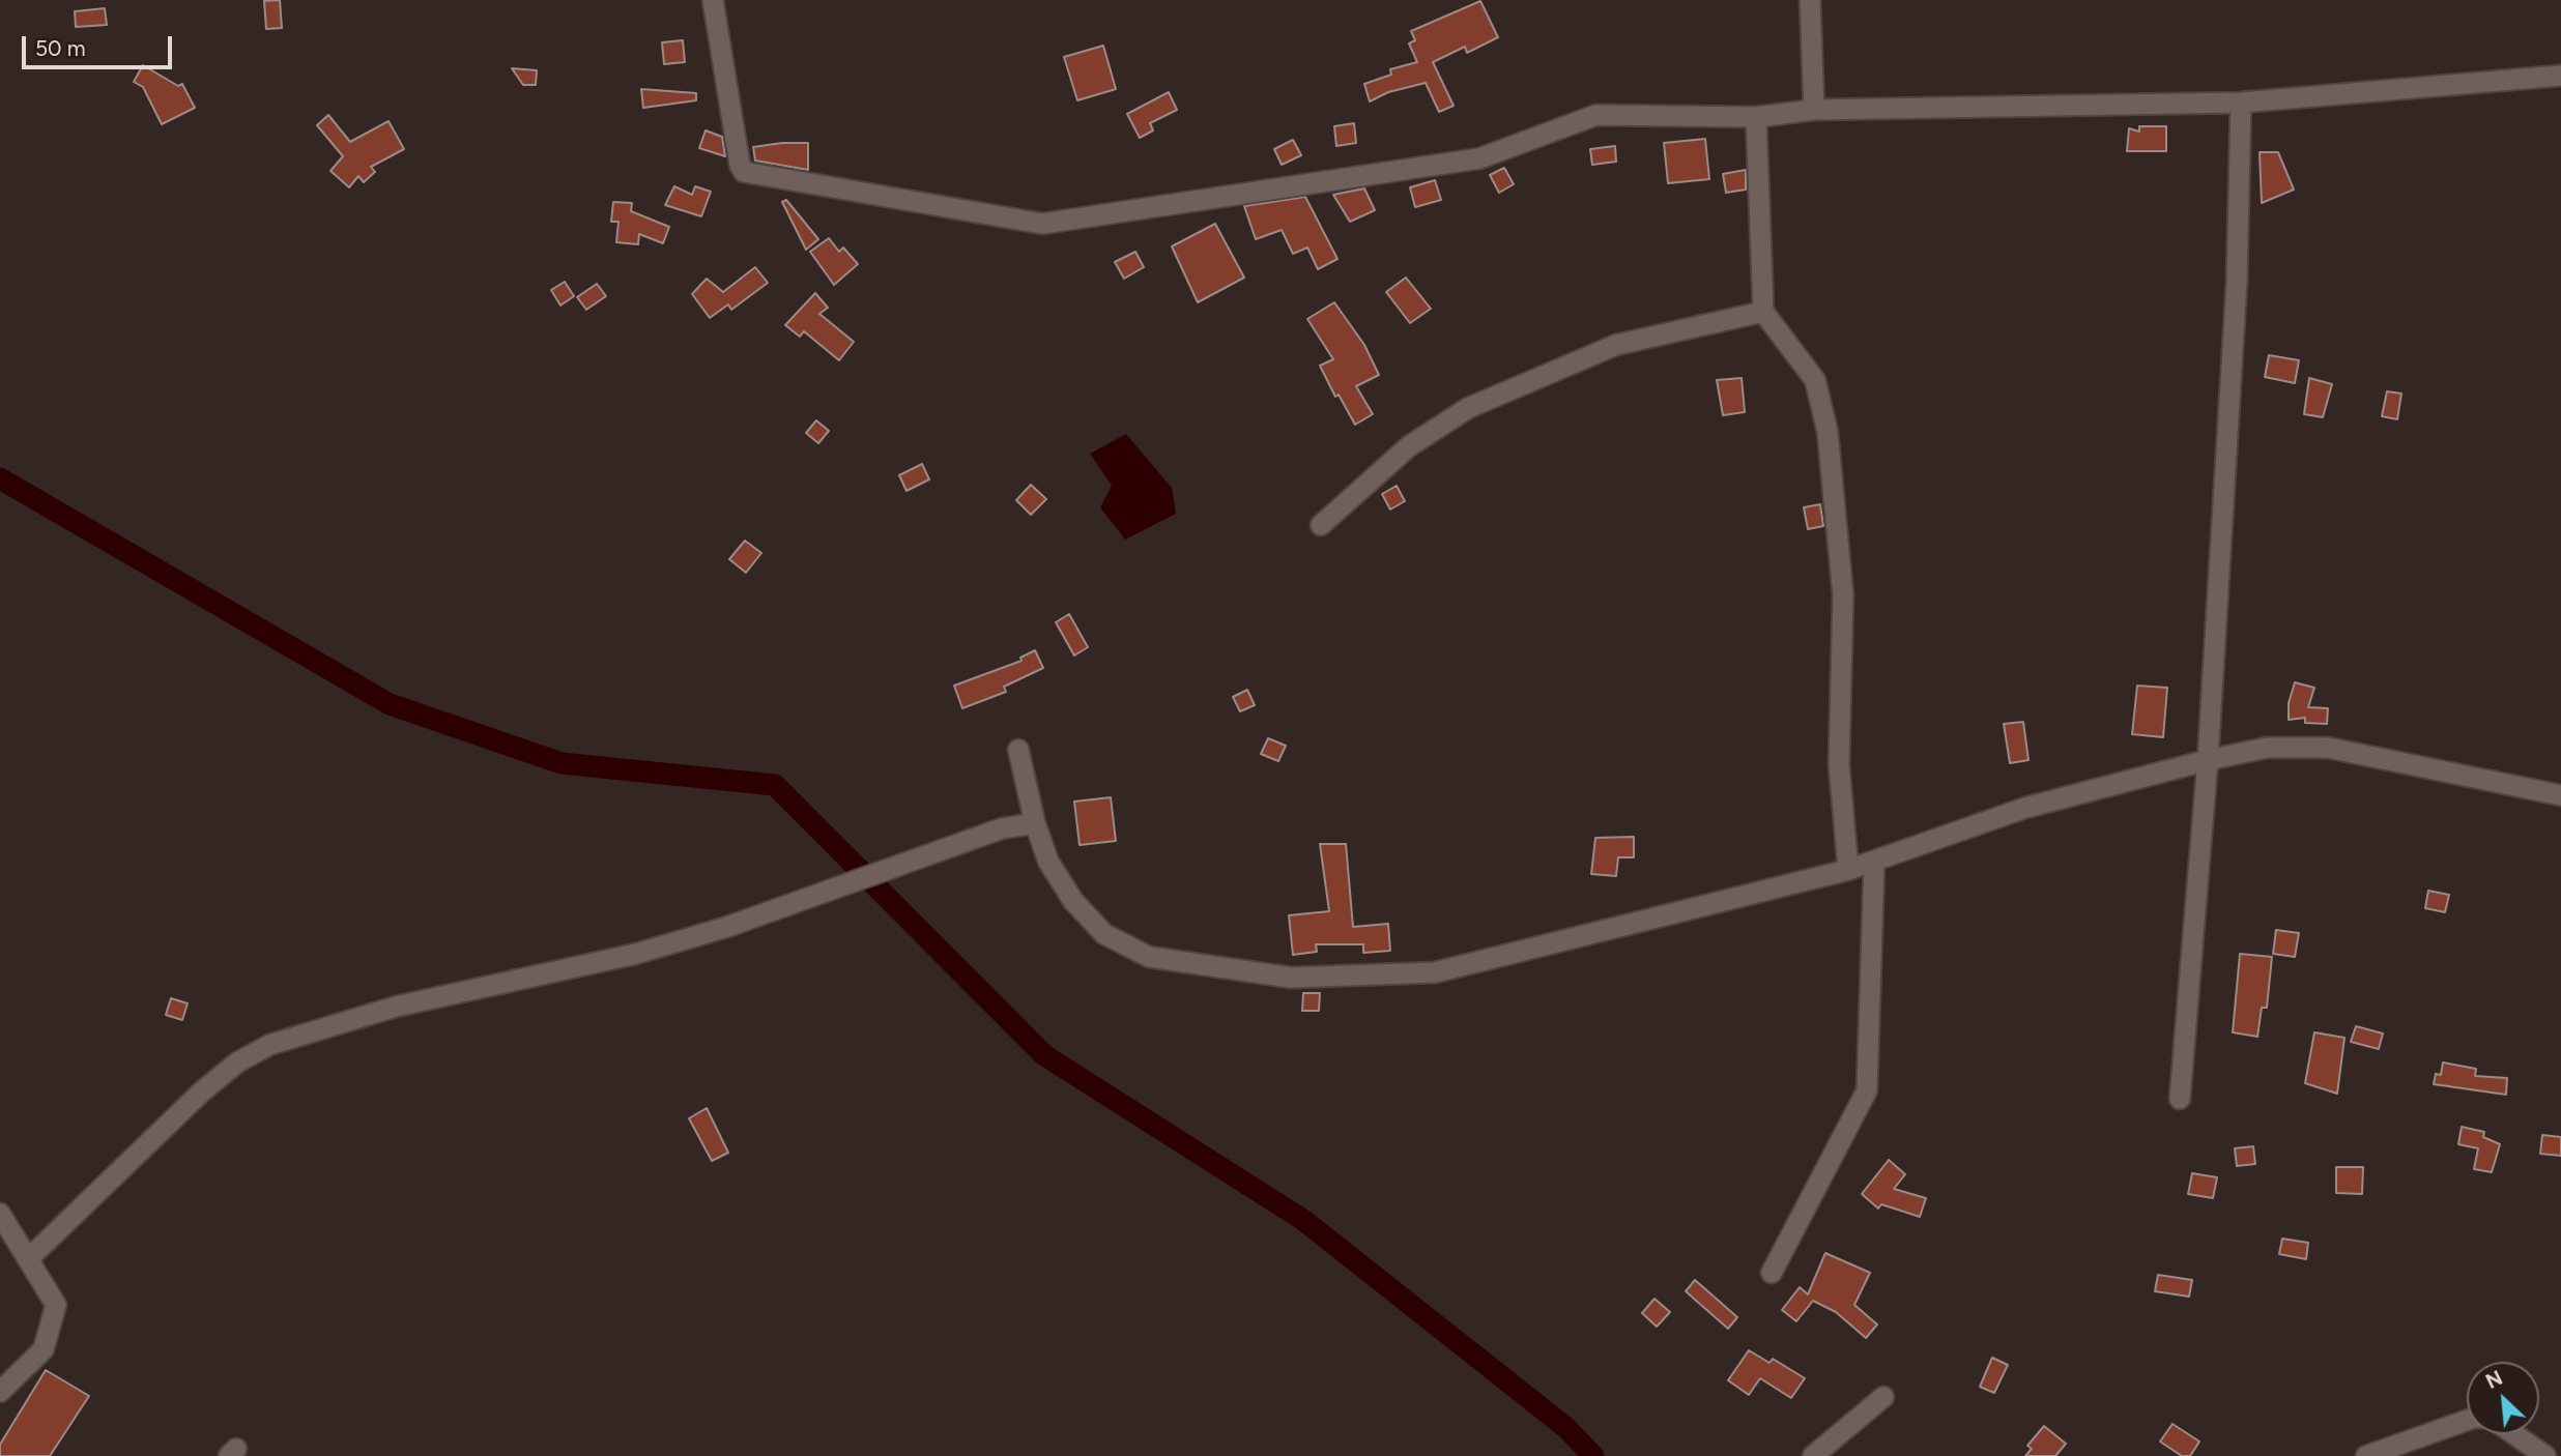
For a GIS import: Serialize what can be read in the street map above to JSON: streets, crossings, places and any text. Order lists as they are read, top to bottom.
{
  "scale_bar": "50 m",
  "north": "top left"
}
